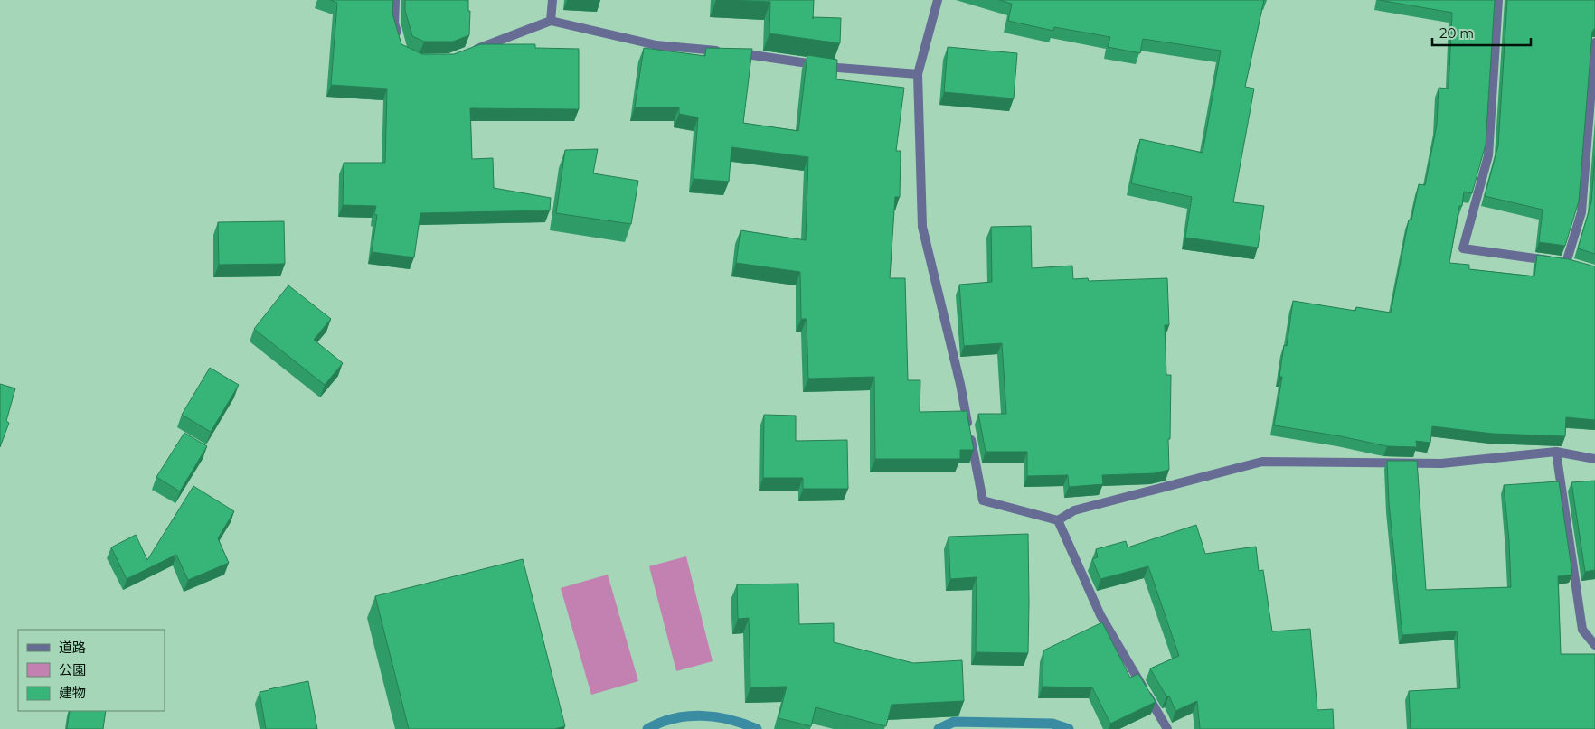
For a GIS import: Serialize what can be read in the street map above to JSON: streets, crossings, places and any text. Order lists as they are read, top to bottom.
{
  "legend": ["道路", "公園", "建物"],
  "scale_bar": "20 m"
}
